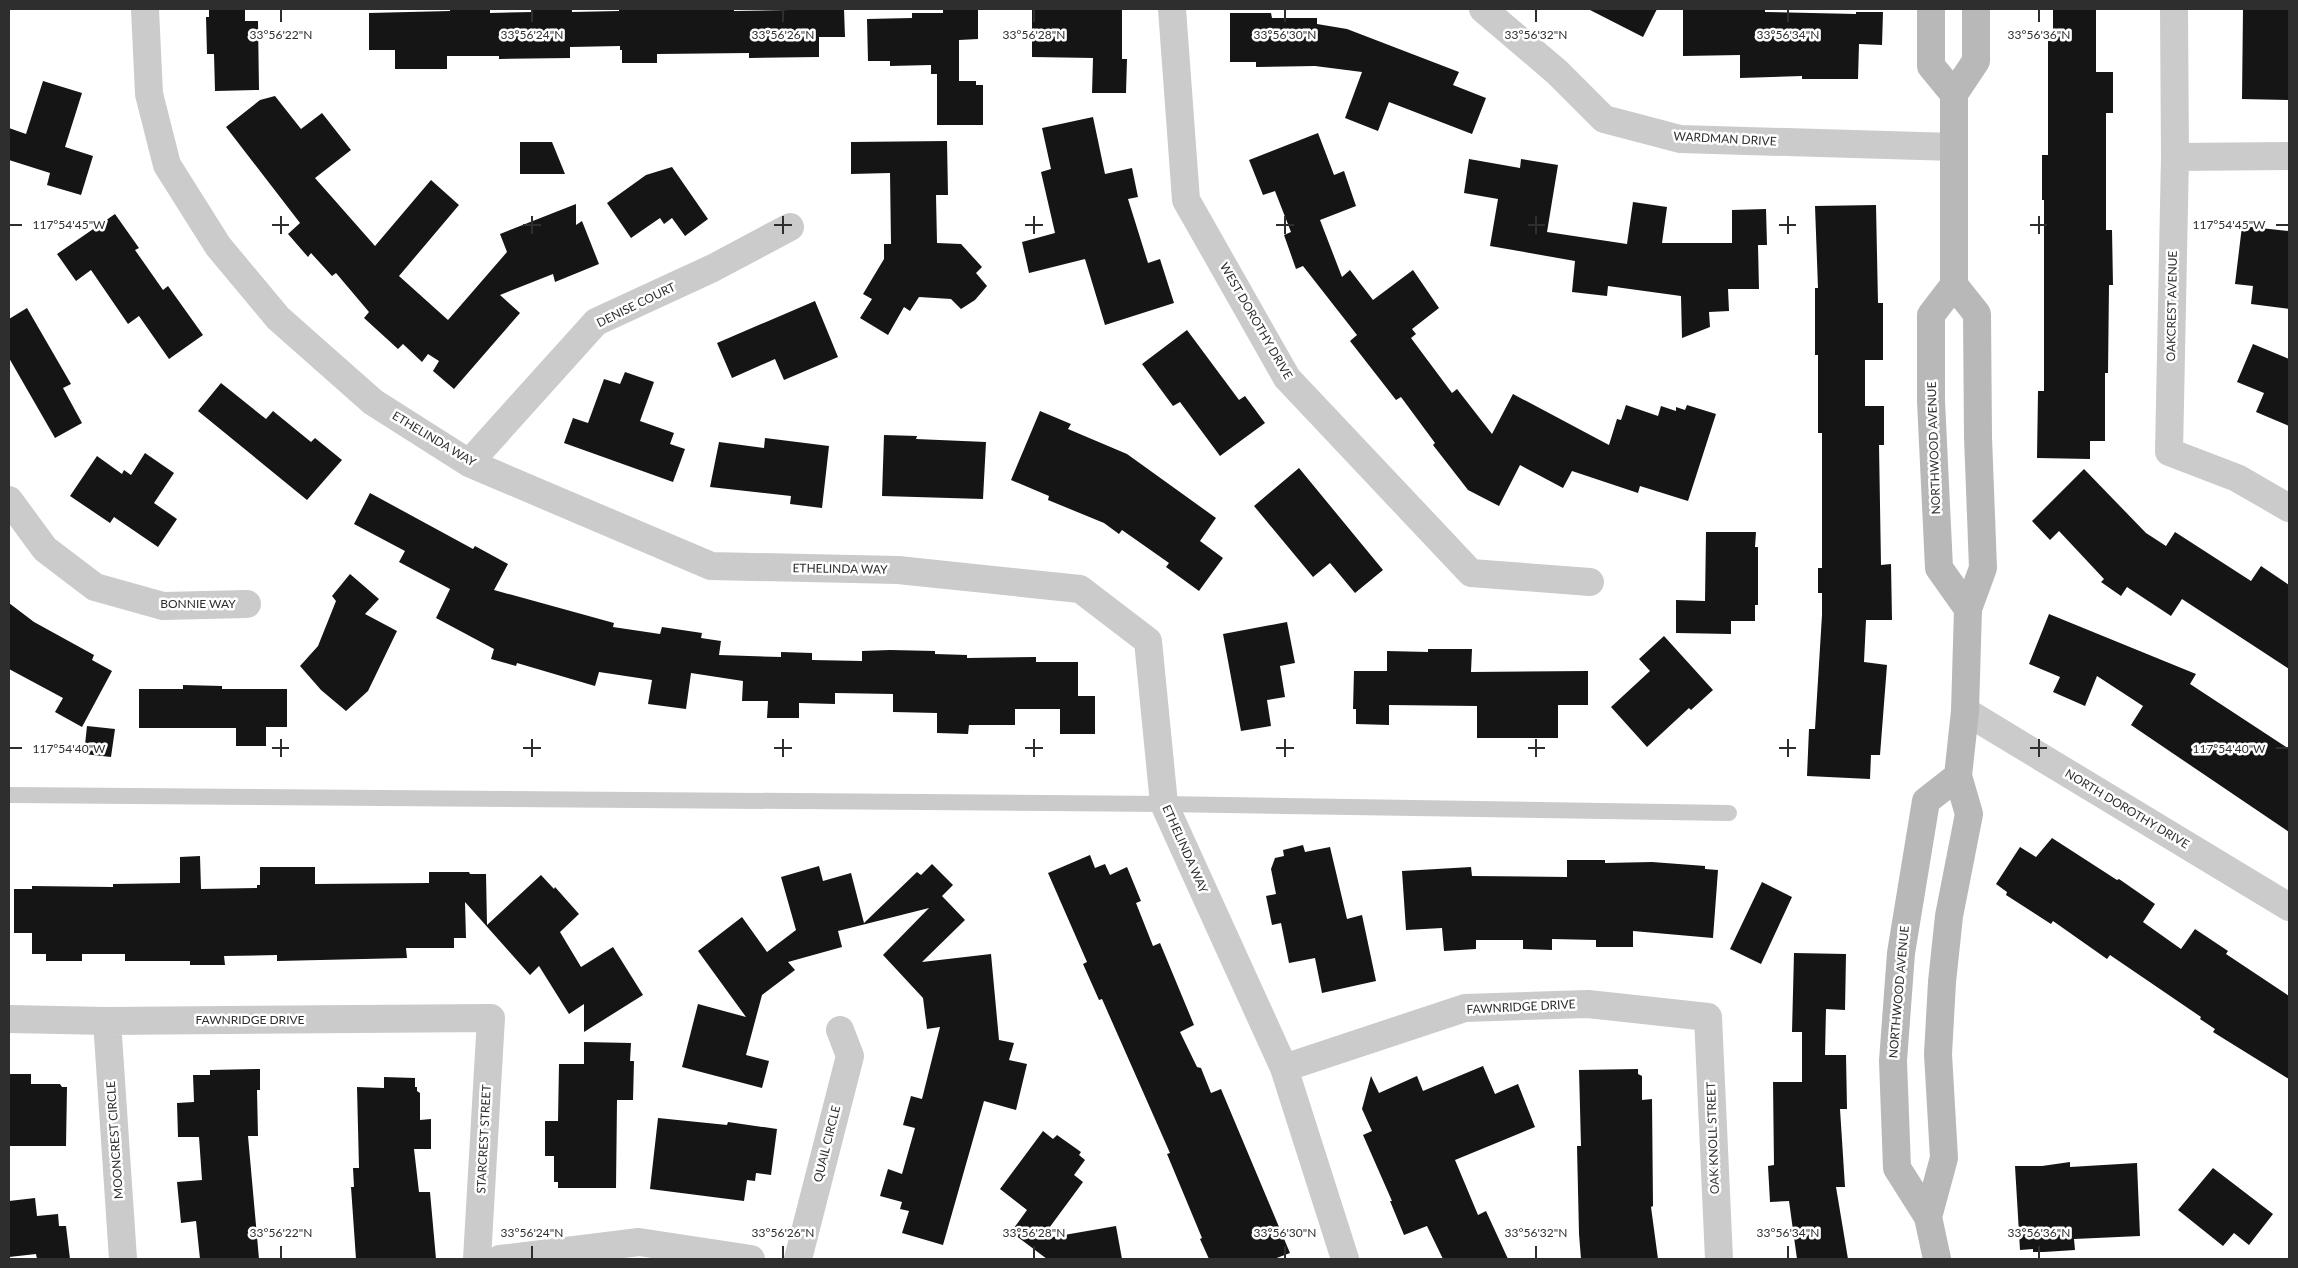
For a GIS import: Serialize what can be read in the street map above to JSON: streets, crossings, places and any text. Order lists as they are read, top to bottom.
{
  "streets": {
    "street": [
      "WARDMAN DRIVE",
      "DENISE COURT",
      "OAKCREST AVENUE",
      "WEST DOROTHY DRIVE",
      "ETHELINDA WAY",
      "NORTHWOOD AVENUE",
      "BONNIE WAY",
      "NORTH DOROTHY DRIVE",
      "FAWNRIDGE DRIVE",
      "OAK KNOLL STREET",
      "STARCREST STREET",
      "MOONCREST CIRCLE",
      "QUAIL CIRCLE"
    ]
  },
  "crossings": [
    ["DENISE COURT", "ETHELINDA WAY"],
    ["ETHELINDA WAY", "FAWNRIDGE DRIVE"],
    ["NORTHWOOD AVENUE", "NORTH DOROTHY DRIVE"],
    ["FAWNRIDGE DRIVE", "OAK KNOLL STREET"],
    ["FAWNRIDGE DRIVE", "STARCREST STREET"],
    ["FAWNRIDGE DRIVE", "MOONCREST CIRCLE"]
  ],
  "coordinates": [
    "33°56'22\"N",
    "33°56'24\"N",
    "33°56'26\"N",
    "33°56'28\"N",
    "33°56'30\"N",
    "33°56'32\"N",
    "33°56'34\"N",
    "33°56'36\"N",
    "117°54'45\"W",
    "117°54'40\"W"
  ]
}
